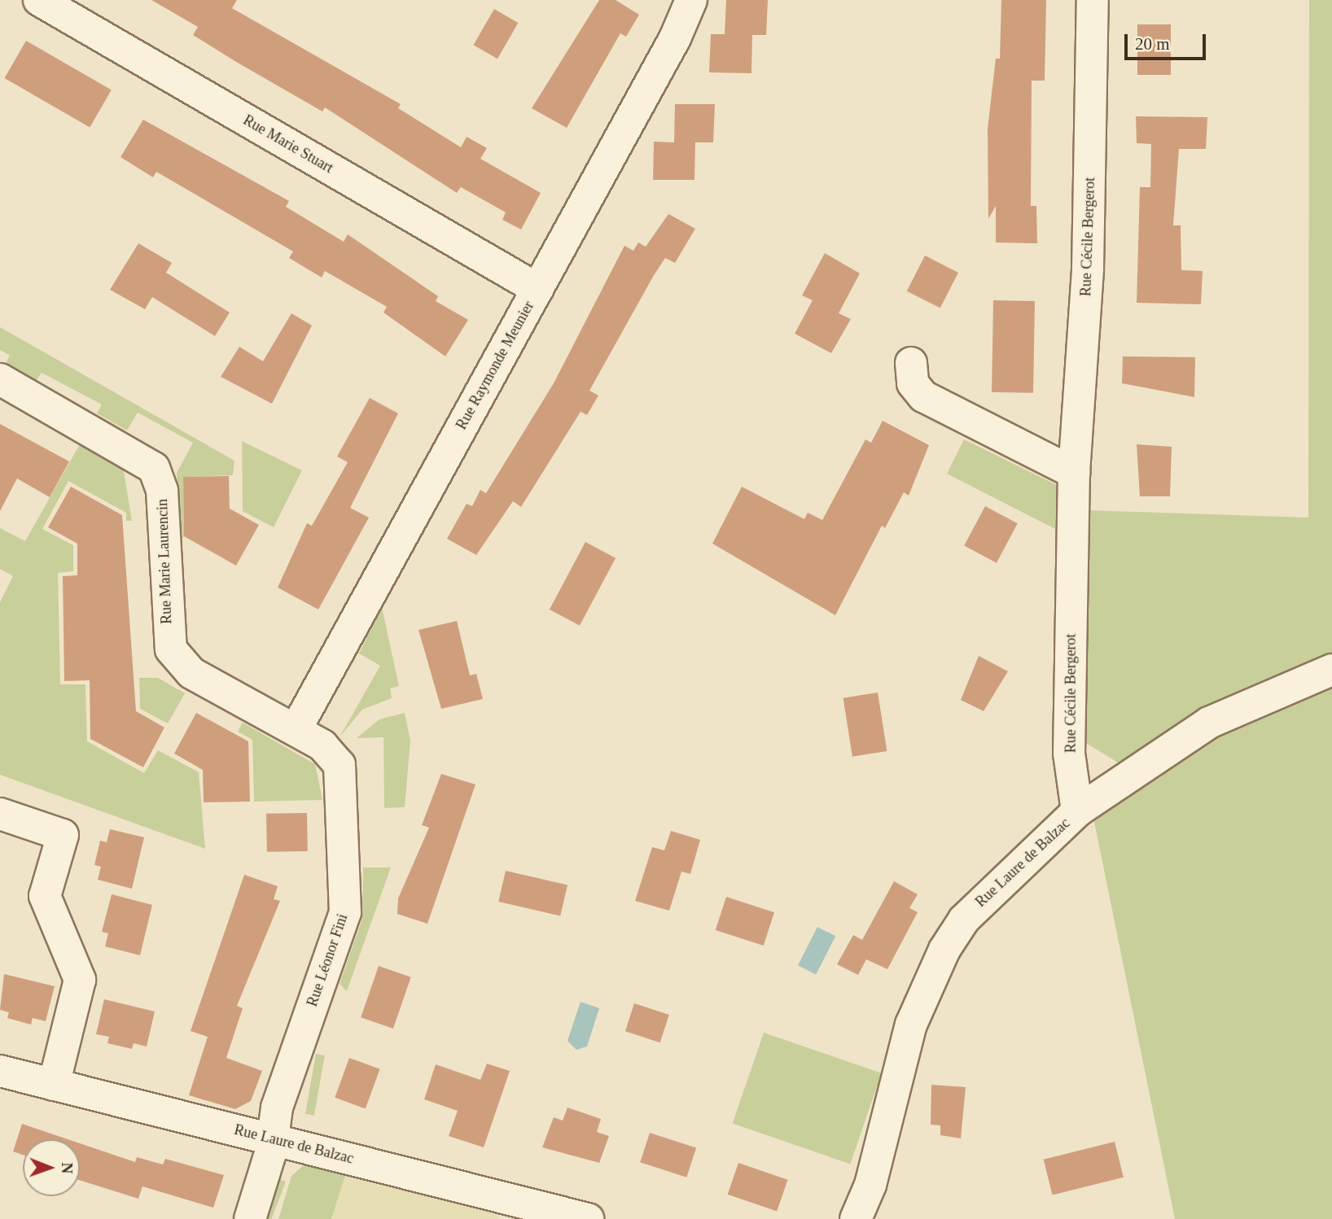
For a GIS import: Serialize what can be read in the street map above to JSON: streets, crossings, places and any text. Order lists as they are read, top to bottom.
{
  "streets": {
    "street": [
      "Rue Marie Stuart",
      "Rue Cécile Bergerot",
      "Rue Raymonde Meunier",
      "Rue Marie Laurencin",
      "Rue Laure de Balzac",
      "Rue Léonor Fini"
    ]
  },
  "crossings": [
    ["Rue Marie Stuart", "Rue Raymonde Meunier"],
    ["Rue Cécile Bergerot", "Rue Laure de Balzac"],
    ["Rue Raymonde Meunier", "Rue Marie Laurencin"],
    ["Rue Raymonde Meunier", "Rue Léonor Fini"],
    ["Rue Marie Laurencin", "Rue Léonor Fini"],
    ["Rue Laure de Balzac", "Rue Léonor Fini"]
  ],
  "scale_bar": "20 m",
  "north": "right"
}
